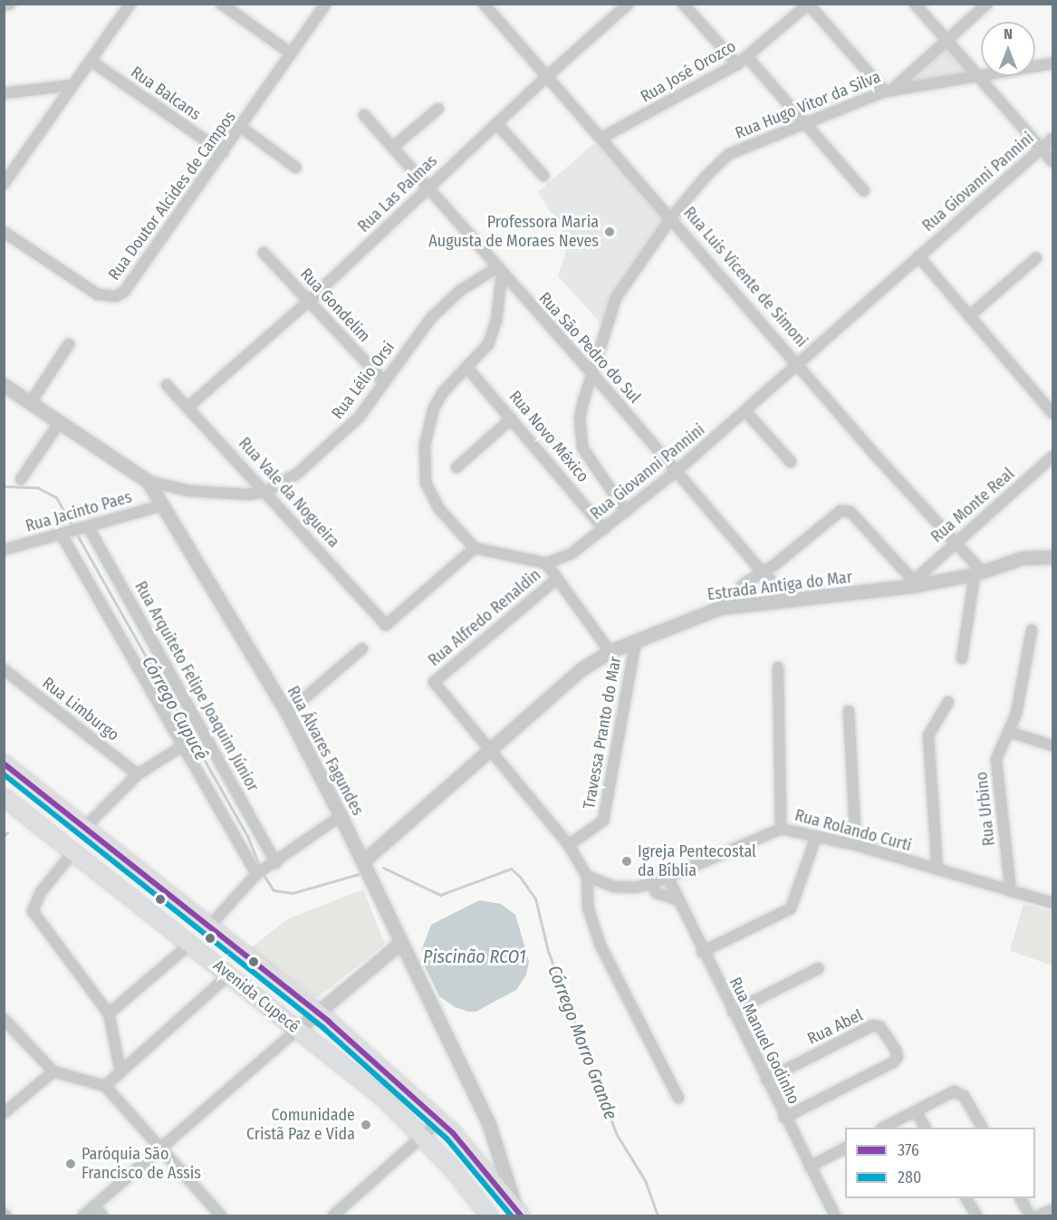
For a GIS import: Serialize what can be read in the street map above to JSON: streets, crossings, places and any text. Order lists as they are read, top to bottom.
{
  "streets": {
    "main road": ["Avenida Cupecê"],
    "street": [
      "Rua José Orozco",
      "Rua Balcans",
      "Rua Hugo Vitor da Silva",
      "Rua Giovanni Pannini",
      "Rua Las Palmas",
      "Rua Doutor Alcides de Campos",
      "Rua Luis Vicente de Simoni",
      "Rua Gondelim",
      "Rua São Pedro do Sul",
      "Rua Lélio Orsi",
      "Rua Novo México",
      "Rua Vale da Nogueira",
      "Rua Monte Real",
      "Rua Jacinto Paes",
      "Estrada Antiga do Mar",
      "Rua Alfredo Renaldin",
      "Rua Arquiteto Felipe Joaquim Júnior",
      "Rua Limburgo",
      "Travessa Pranto do Mar",
      "Rua Álvares Fagundes",
      "Rua Urbino",
      "Rua Rolando Curti",
      "Rua Abel",
      "Rua Manuel Godinho"
    ]
  },
  "crossings": [
    ["Rua José Orozco", "Rua Luis Vicente de Simoni"],
    ["Rua Balcans", "Rua Doutor Alcides de Campos"],
    ["Rua Hugo Vitor da Silva", "Rua Giovanni Pannini"],
    ["Rua Hugo Vitor da Silva", "Rua Luis Vicente de Simoni"],
    ["Rua Hugo Vitor da Silva", "Rua São Pedro do Sul"],
    ["Rua Giovanni Pannini", "Rua Luis Vicente de Simoni"],
    ["Rua Giovanni Pannini", "Rua São Pedro do Sul"],
    ["Rua Giovanni Pannini", "Rua Novo México"],
    ["Rua Las Palmas", "Rua Luis Vicente de Simoni"],
    ["Rua Las Palmas", "Rua Gondelim"],
    ["Rua Las Palmas", "Rua São Pedro do Sul"],
    ["Rua Las Palmas", "Rua Vale da Nogueira"],
    ["Rua Luis Vicente de Simoni", "Rua Monte Real"],
    ["Rua Luis Vicente de Simoni", "Estrada Antiga do Mar"],
    ["Rua Gondelim", "Rua Lélio Orsi"],
    ["Rua São Pedro do Sul", "Rua Lélio Orsi"],
    ["Rua São Pedro do Sul", "Estrada Antiga do Mar"],
    ["Rua Lélio Orsi", "Rua Vale da Nogueira"],
    ["Rua Lélio Orsi", "Rua Álvares Fagundes"],
    ["Rua Monte Real", "Estrada Antiga do Mar"],
    ["Rua Jacinto Paes", "Rua Arquiteto Felipe Joaquim Júnior"],
    ["Rua Jacinto Paes", "Rua Álvares Fagundes"],
    ["Estrada Antiga do Mar", "Rua Alfredo Renaldin"],
    ["Estrada Antiga do Mar", "Travessa Pranto do Mar"],
    ["Estrada Antiga do Mar", "Rua Álvares Fagundes"],
    ["Rua Álvares Fagundes", "Avenida Cupecê"],
    ["Rua Urbino", "Rua Rolando Curti"],
    ["Rua Rolando Curti", "Rua Manuel Godinho"],
    ["Rua Abel", "Rua Manuel Godinho"]
  ],
  "water": ["Córrego Cupucê", "Piscinão RCO1", "Córrego Morro Grande"],
  "places": [
    "Professora Maria Augusta de Moraes Neves",
    "Igreja Pentecostal da Bíblia",
    "Comunidade Cristã Paz e Vida",
    "Paróquia São Francisco de Assis"
  ],
  "lines": ["transit line 376", "transit line 280"],
  "legend": ["376", "280"],
  "north": "top"
}
